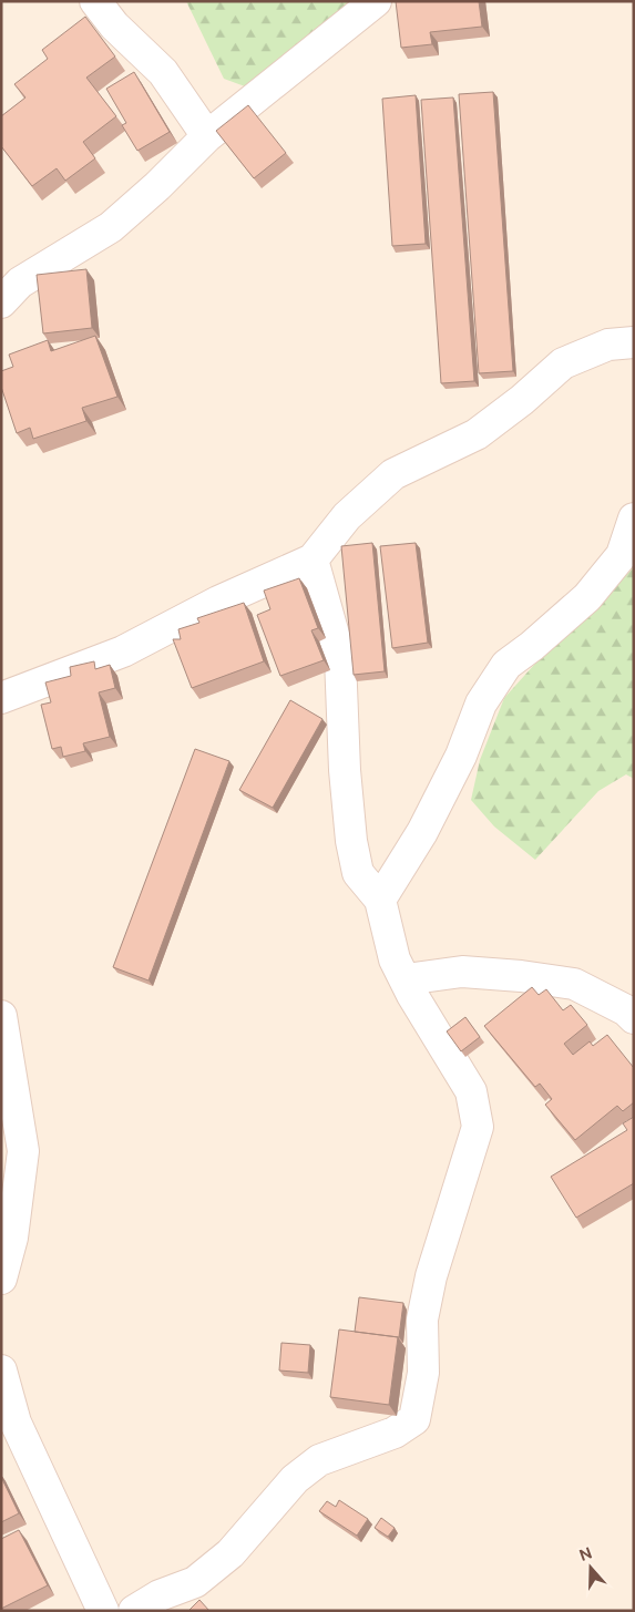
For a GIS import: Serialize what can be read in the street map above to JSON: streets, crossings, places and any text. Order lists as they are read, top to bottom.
{
  "north": "top"
}
